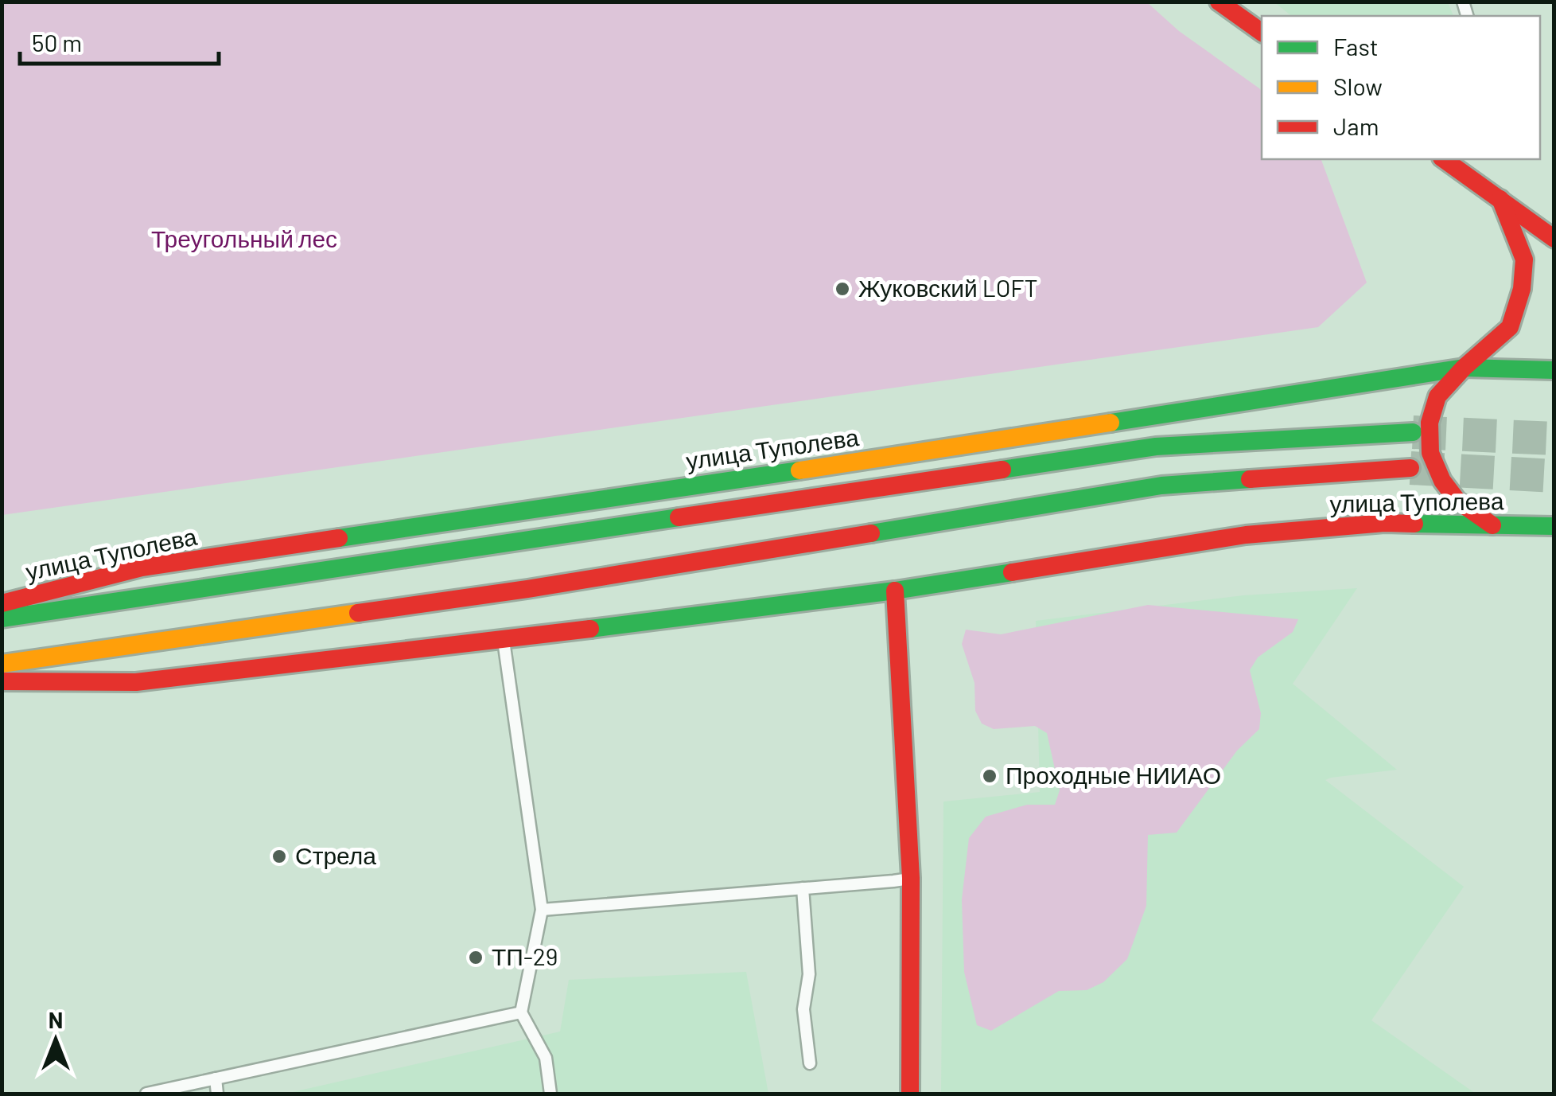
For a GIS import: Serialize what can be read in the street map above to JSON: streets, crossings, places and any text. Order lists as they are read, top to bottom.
{
  "streets": {
    "main road": ["улица Туполева"]
  },
  "parks": ["Треугольный лес"],
  "places": [
    "Жуковский LOFT",
    "Проходные НИИАО",
    "Стрела",
    "ТП-29"
  ],
  "legend": ["Fast", "Slow", "Jam"],
  "scale_bar": "50 m",
  "north": "top"
}
